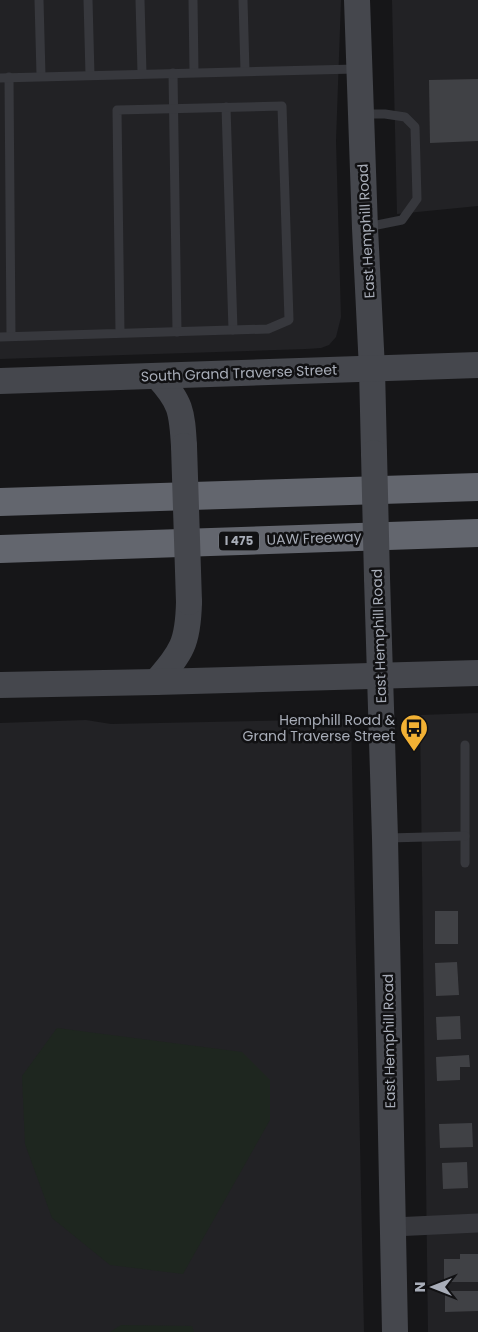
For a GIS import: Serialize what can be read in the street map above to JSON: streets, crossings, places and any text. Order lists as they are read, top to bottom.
{
  "streets": {
    "highway": ["UAW Freeway", "I 475"],
    "street": ["East Hemphill Road", "South Grand Traverse Street"]
  },
  "crossings": [
    ["East Hemphill Road", "South Grand Traverse Street"]
  ],
  "places": {
    "bus stop": ["Hemphill Road & Grand Traverse Street"]
  },
  "north": "left"
}
